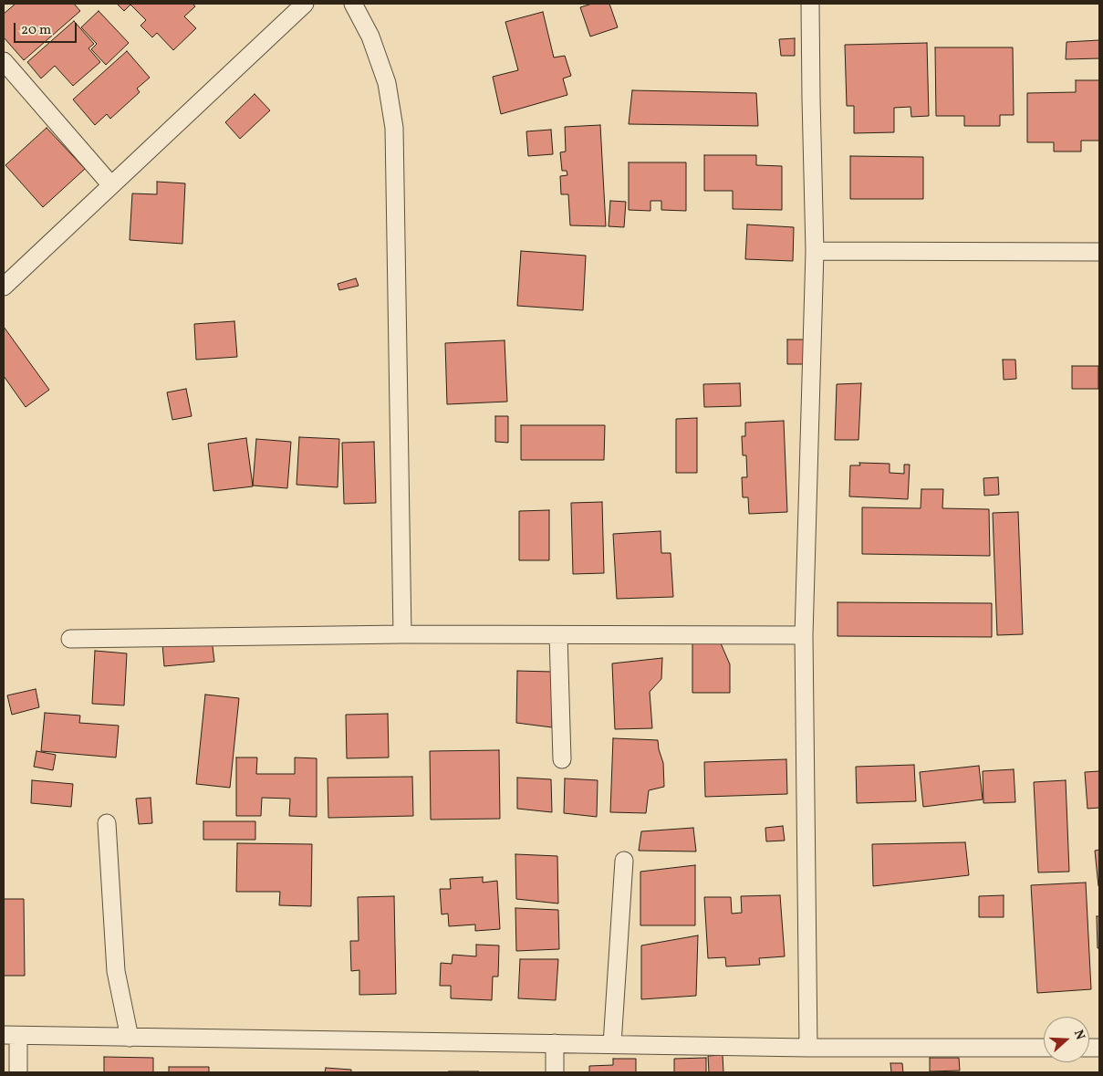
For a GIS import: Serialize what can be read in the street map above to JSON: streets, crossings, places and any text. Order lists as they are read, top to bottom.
{
  "scale_bar": "20 m",
  "north": "right"
}
